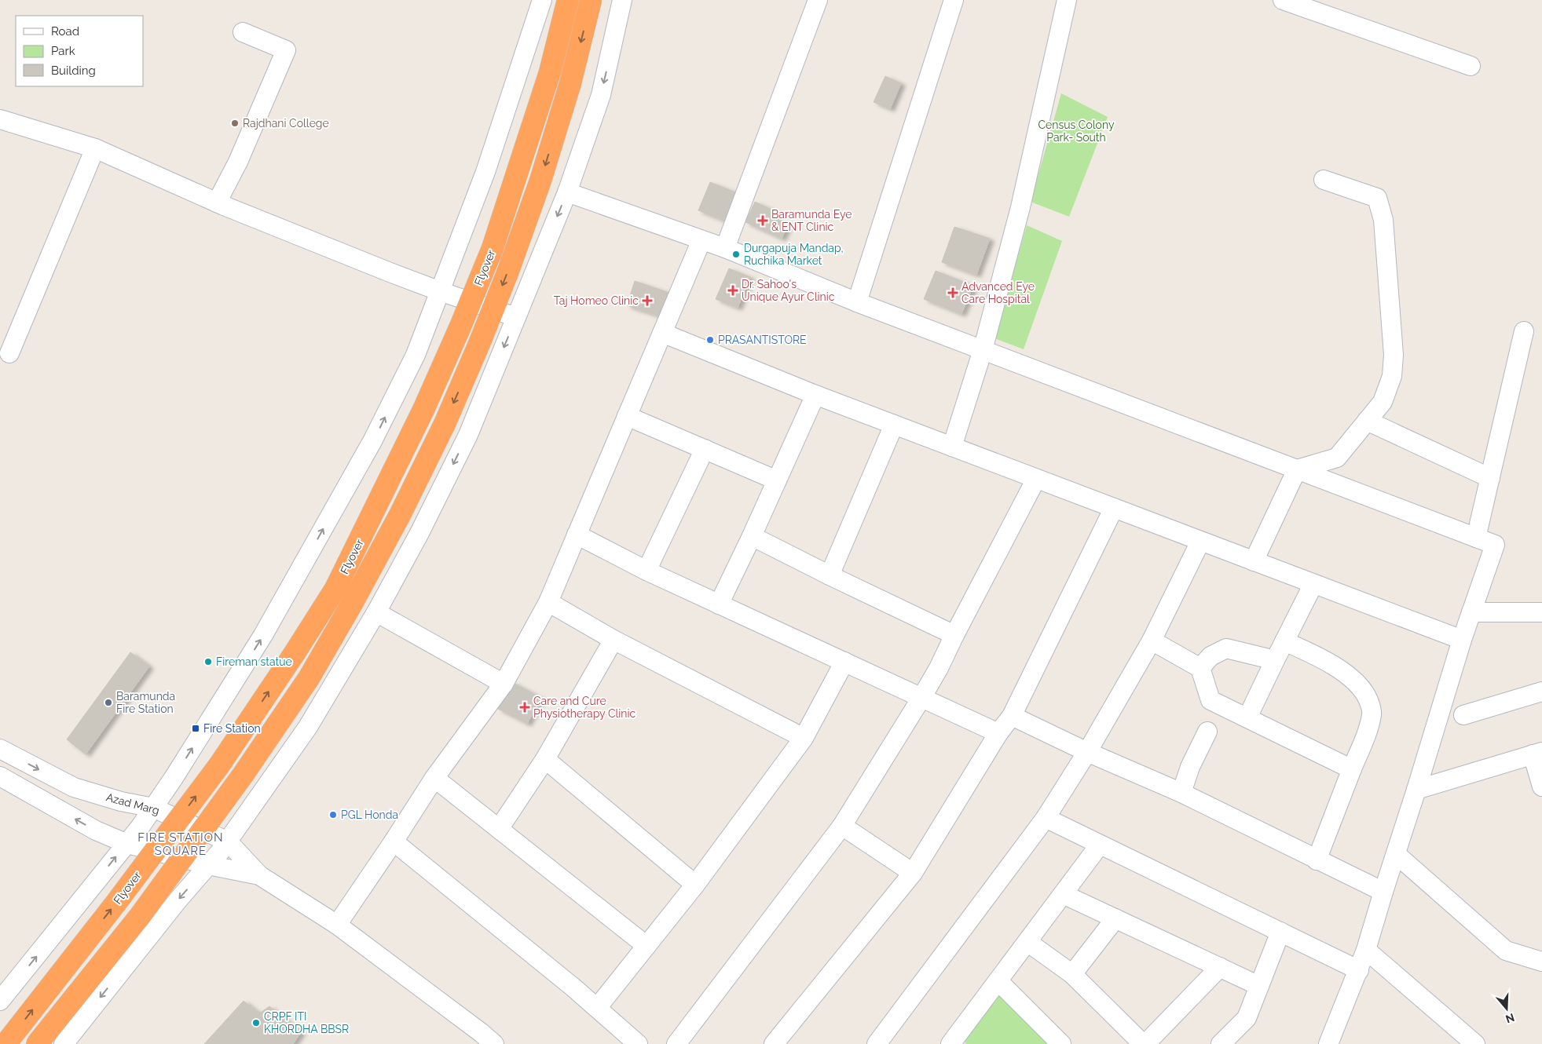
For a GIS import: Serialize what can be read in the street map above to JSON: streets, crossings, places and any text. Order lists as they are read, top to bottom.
{
  "streets": {
    "highway": ["Flyover"],
    "street": ["Azad Marg"]
  },
  "districts": ["FIRE STATION SQUARE"],
  "parks": ["Census Colony Park- South"],
  "places": {
    "other": [
      "Rajdhani College",
      "Durgapuja Mandap, Ruchika Market",
      "PRASANTISTORE",
      "Fireman statue",
      "Baramunda Fire Station",
      "PGL Honda",
      "CRPF ITI KHORDHA BBSR"
    ],
    "health": [
      "Baramunda Eye & ENT Clinic",
      "Dr. Sahoo's Unique Ayur Clinic",
      "Advanced Eye Care Hospital",
      "Taj Homeo Clinic",
      "Care and Cure Physiotherapy Clinic"
    ],
    "transit": ["Fire Station"]
  },
  "legend": ["Road", "Park", "Building"],
  "north": "bottom"
}
